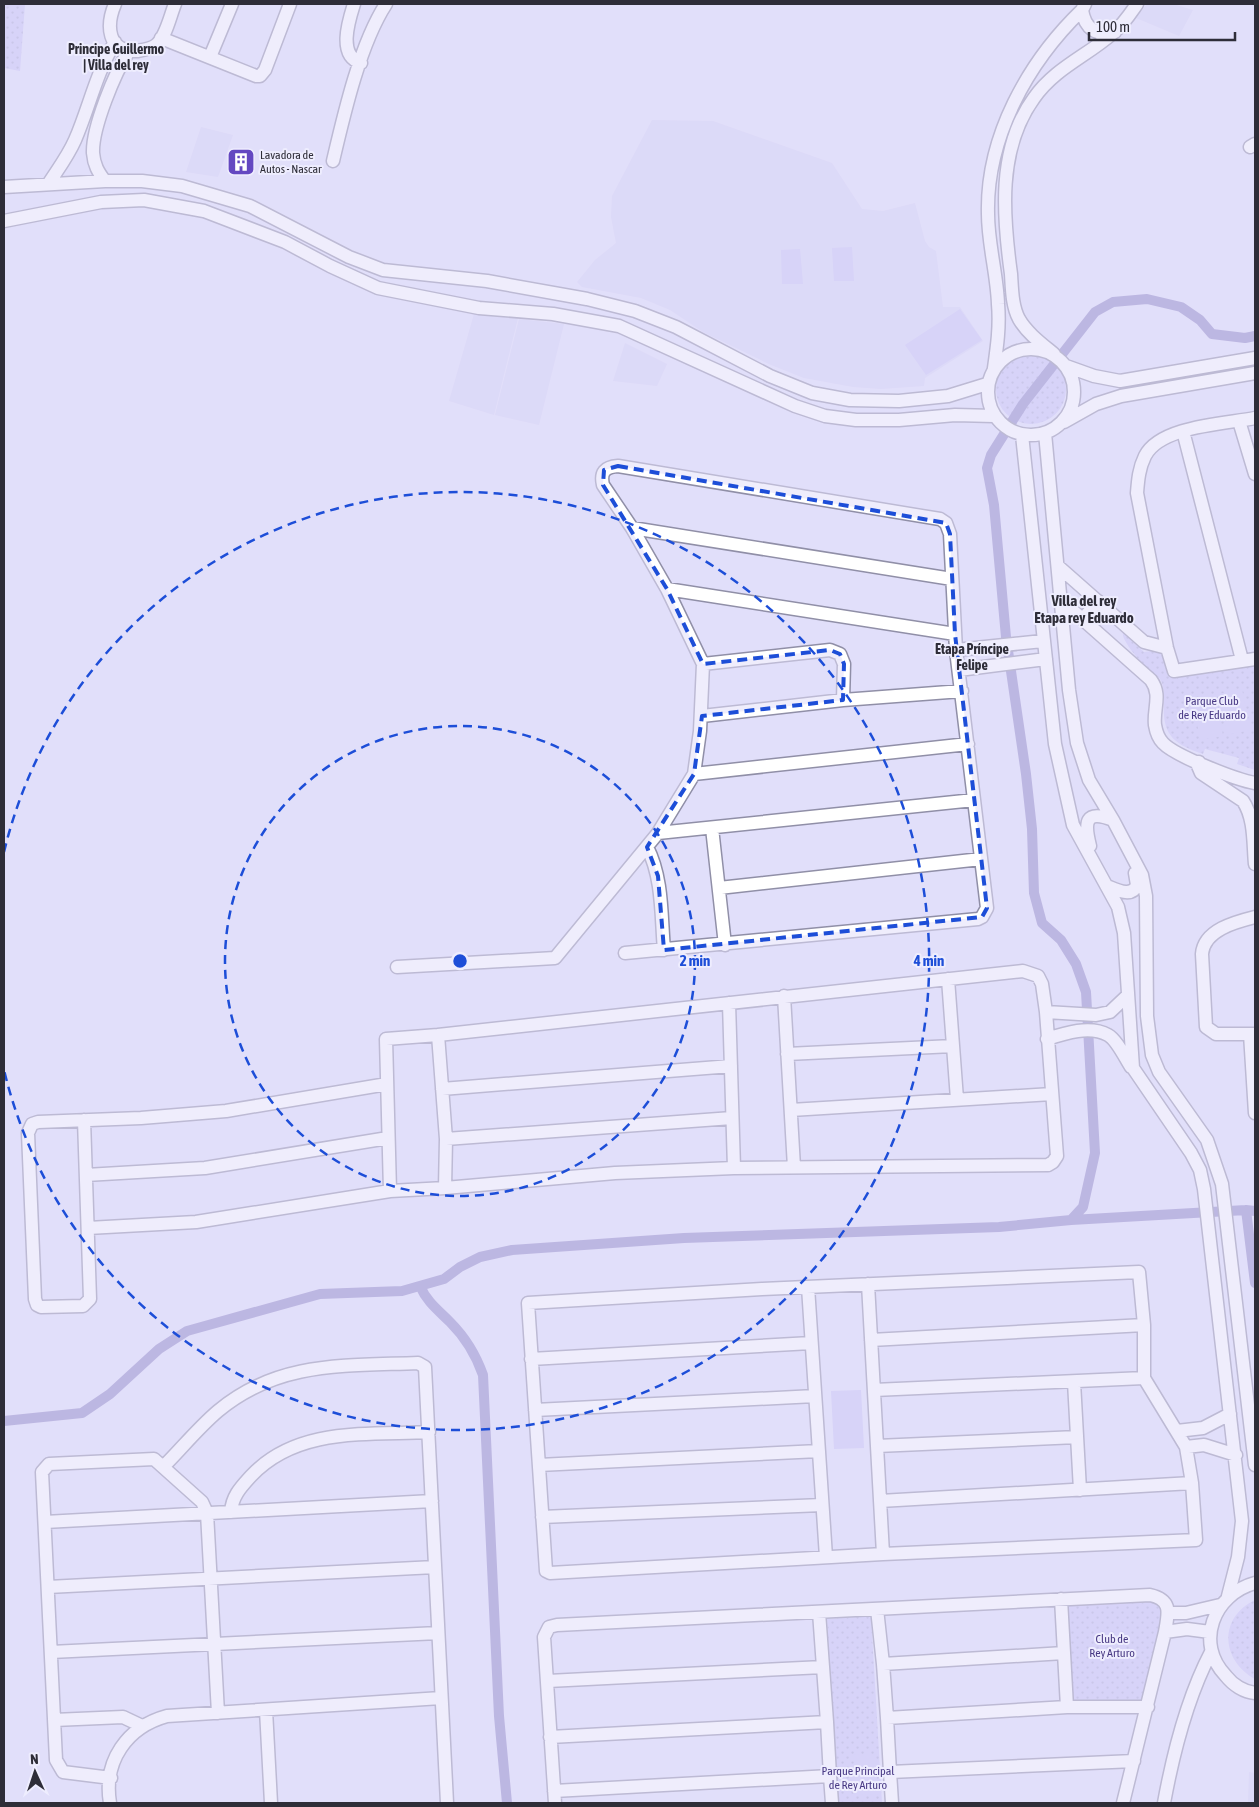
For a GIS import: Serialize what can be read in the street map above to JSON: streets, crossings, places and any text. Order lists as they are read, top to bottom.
{
  "districts": ["Principe Guillermo | Villa del rey", "Villa del rey Etapa rey Eduardo", "Etapa Príncipe Felipe"],
  "parks": ["Parque Club de Rey Eduardo", "Club de Rey Arturo", "Parque Principal de Rey Arturo"],
  "places": {
    "building": ["Lavadora de Autos - Nascar"]
  },
  "scale_bar": "100 m",
  "north": "top",
  "rings": ["2 min", "4 min"]
}
